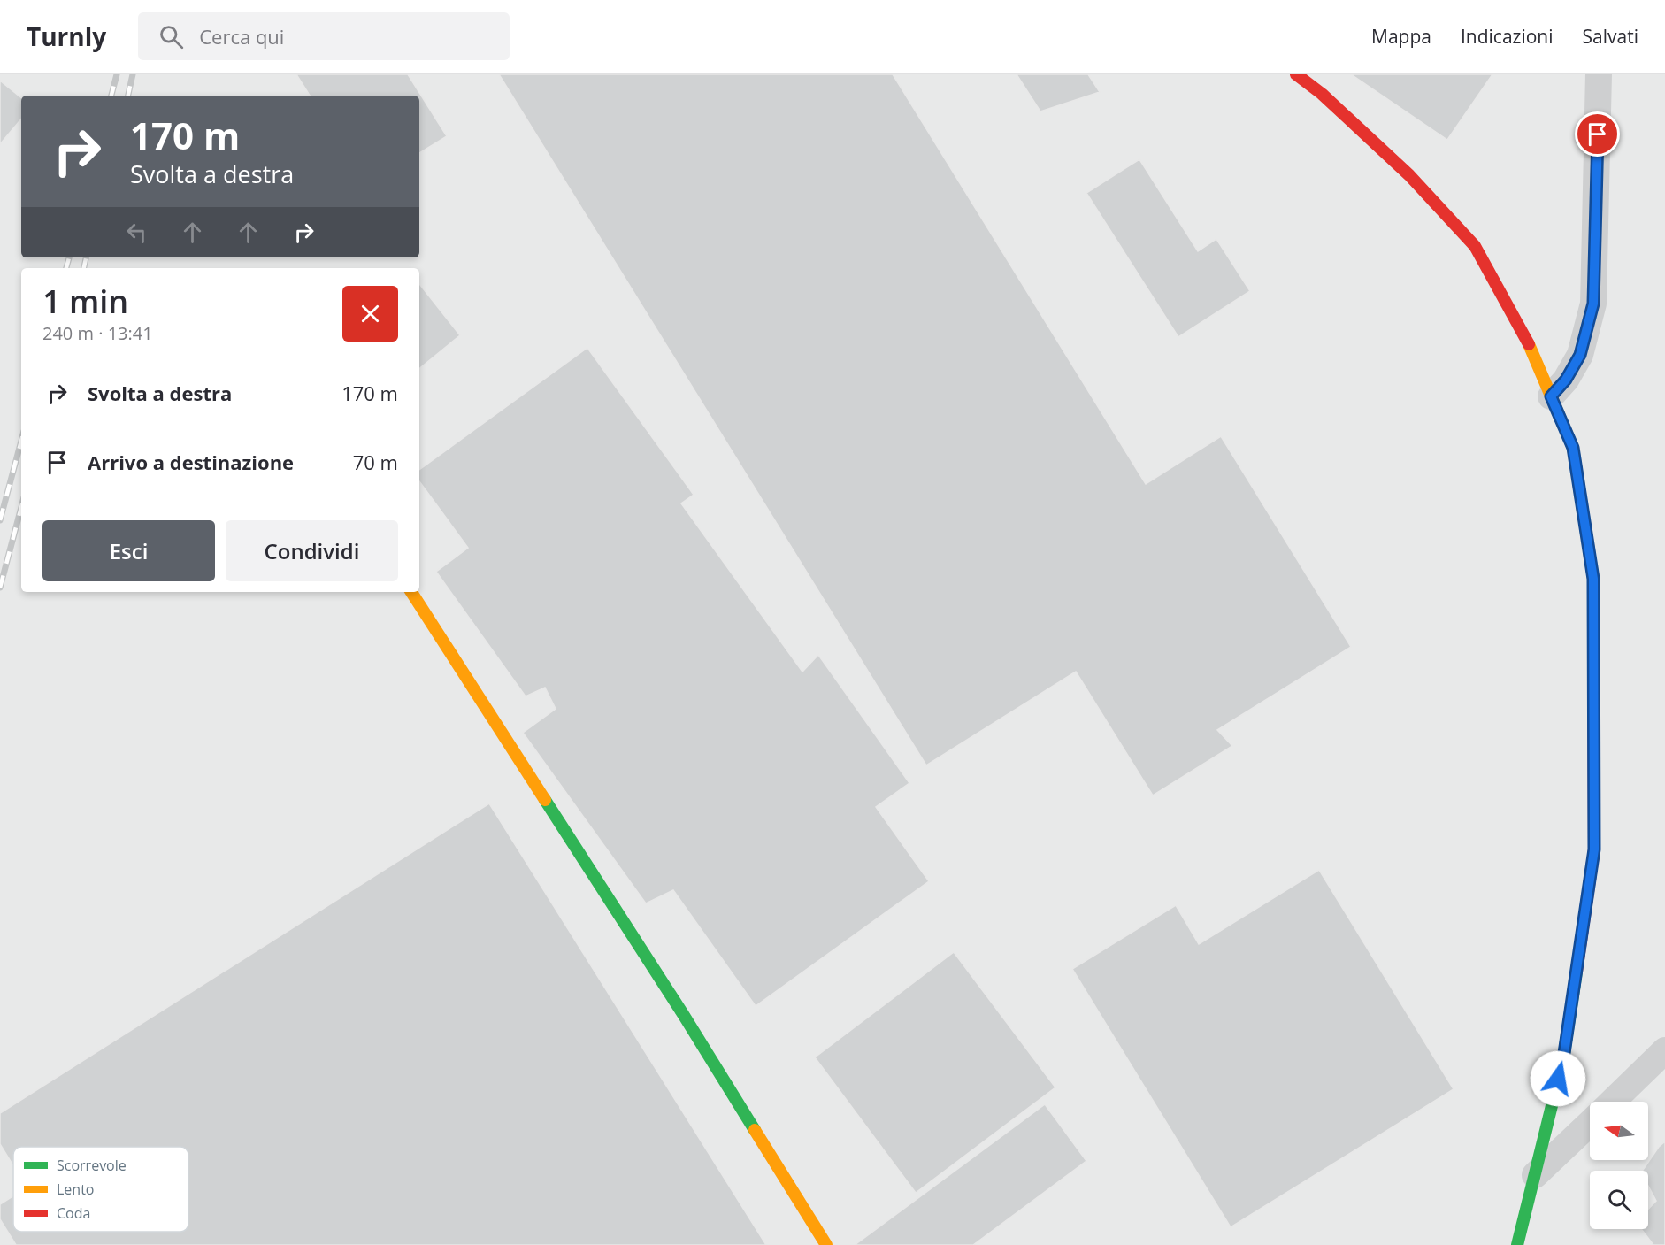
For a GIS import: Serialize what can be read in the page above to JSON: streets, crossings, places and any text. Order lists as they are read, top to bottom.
{
  "legend": ["Scorrevole", "Lento", "Coda"],
  "north": "left",
  "page": {
    "header": "Turnly",
    "search": "Cerca qui",
    "nav": ["Mappa", "Indicazioni", "Salvati"],
    "turn": ["170 m", "Svolta a destra"],
    "heading": ["1 min", "240 m · 13:41"],
    "list": [
      {
        "name": "Svolta a destra",
        "value": "170 m"
      },
      {
        "name": "Arrivo a destinazione",
        "value": "70 m"
      }
    ],
    "buttons": ["Esci", "Condividi"]
  }
}
